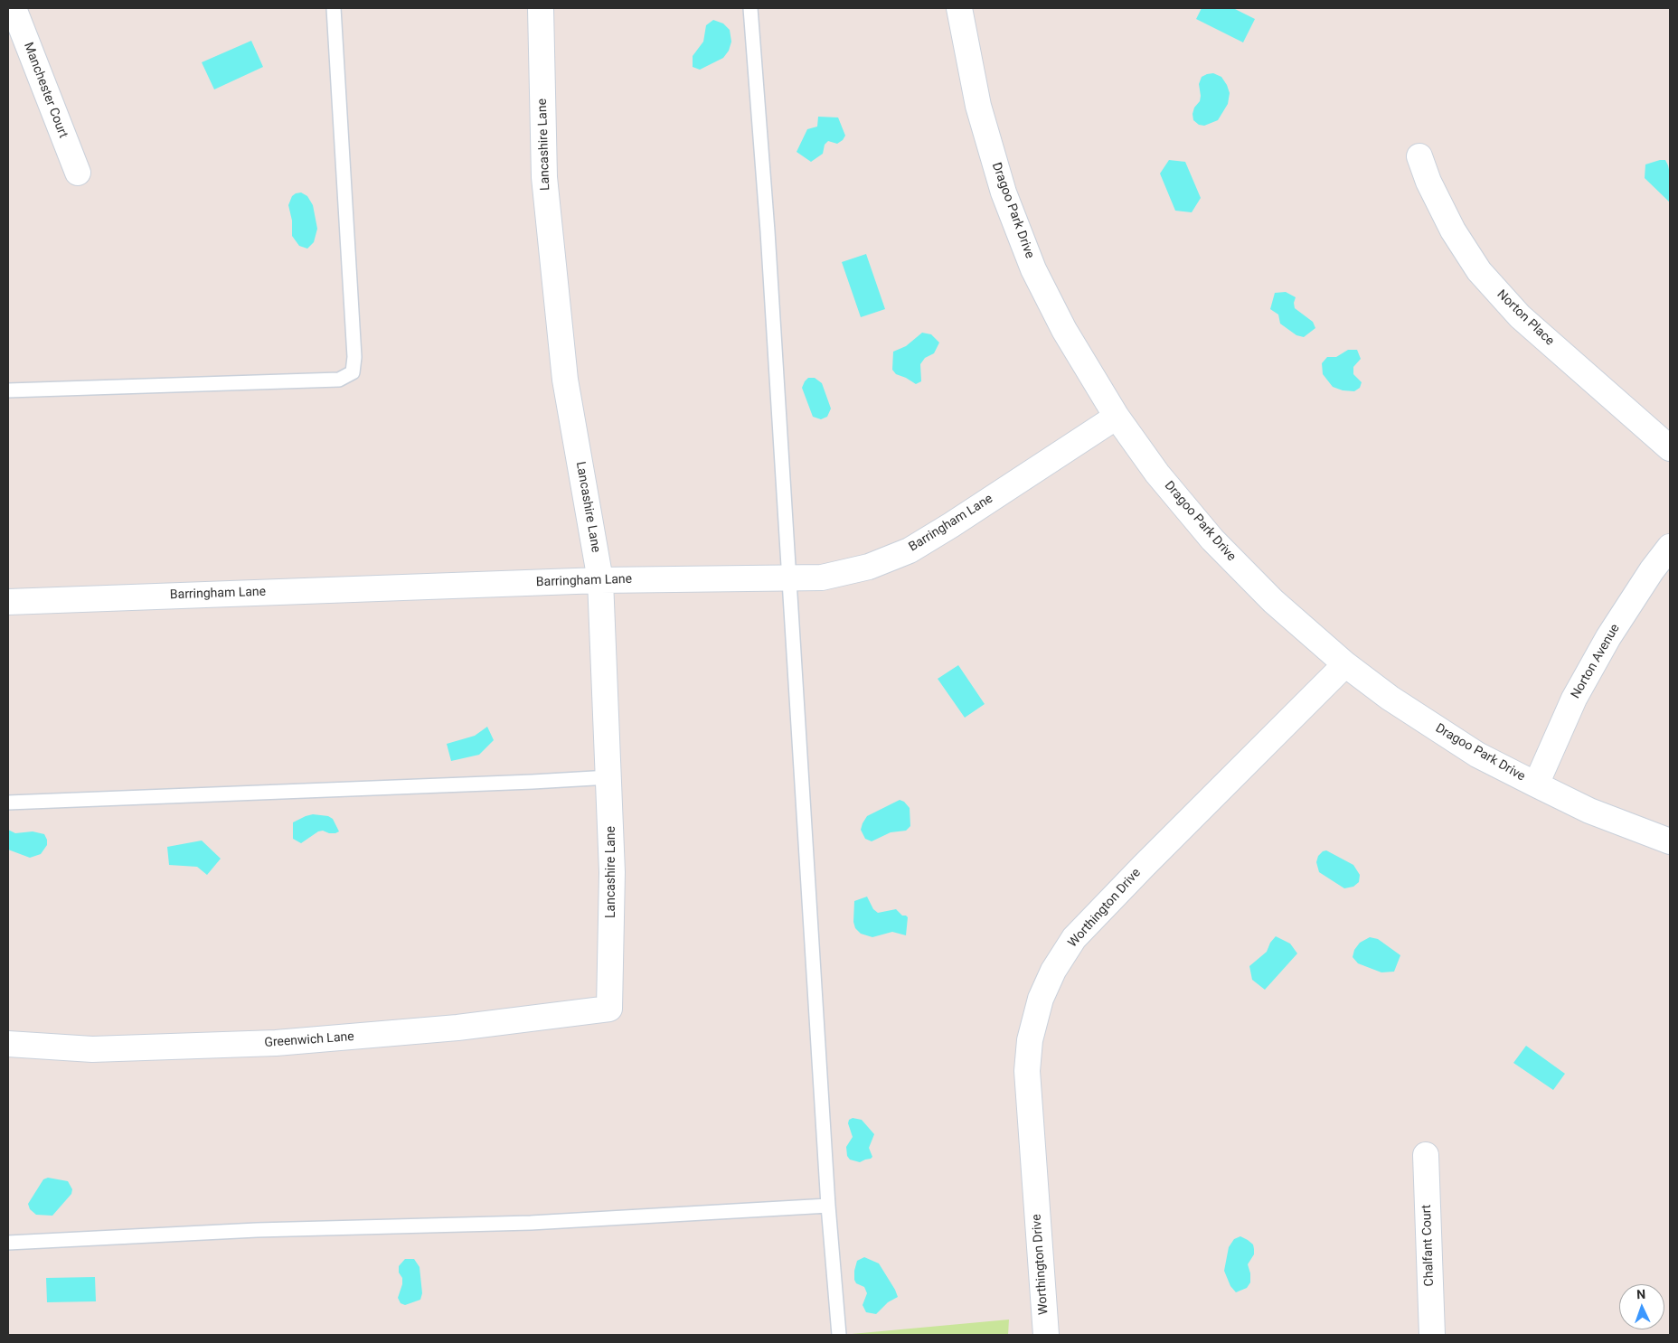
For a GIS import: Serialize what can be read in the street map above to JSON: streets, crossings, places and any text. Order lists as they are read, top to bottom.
{
  "streets": {
    "street": [
      "Manchester Court",
      "Lancashire Lane",
      "Dragoo Park Drive",
      "Norton Place",
      "Barringham Lane",
      "Norton Avenue",
      "Worthington Drive",
      "Greenwich Lane",
      "Chalfant Court"
    ]
  },
  "crossings": [
    ["Lancashire Lane", "Barringham Lane"],
    ["Lancashire Lane", "Greenwich Lane"],
    ["Dragoo Park Drive", "Barringham Lane"],
    ["Dragoo Park Drive", "Norton Avenue"],
    ["Dragoo Park Drive", "Worthington Drive"]
  ],
  "north": "top"
}
